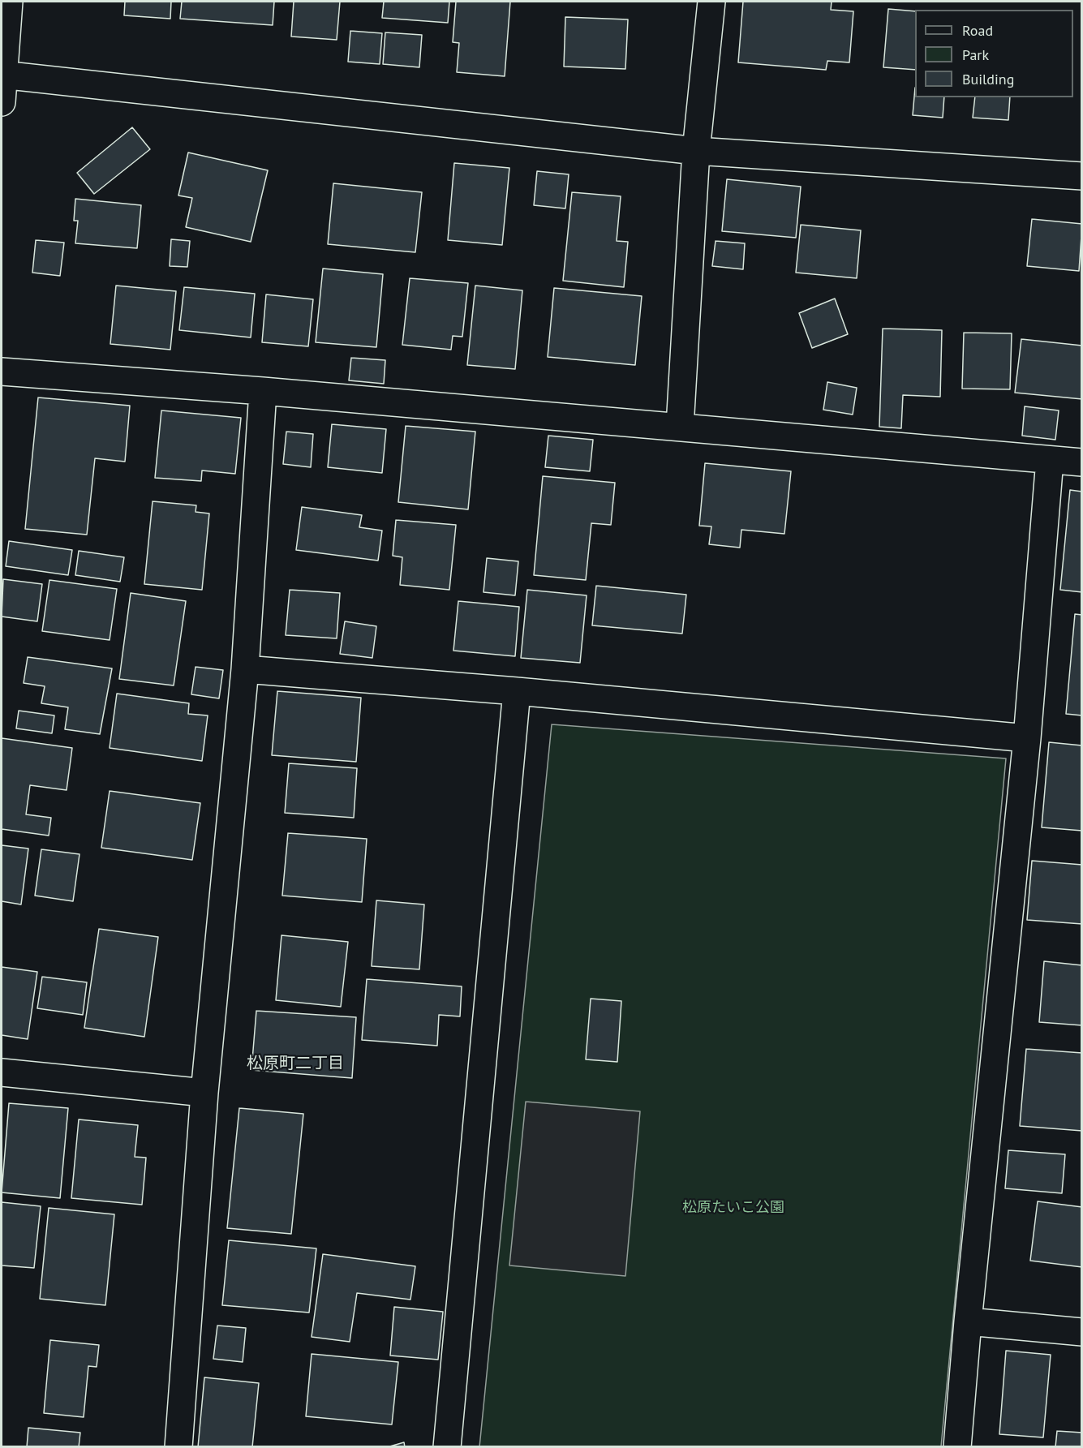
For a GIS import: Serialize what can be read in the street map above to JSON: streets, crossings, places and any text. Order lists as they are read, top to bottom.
{
  "districts": ["松原町二丁目"],
  "parks": ["松原たいこ公園"],
  "legend": ["Road", "Park", "Building"]
}
